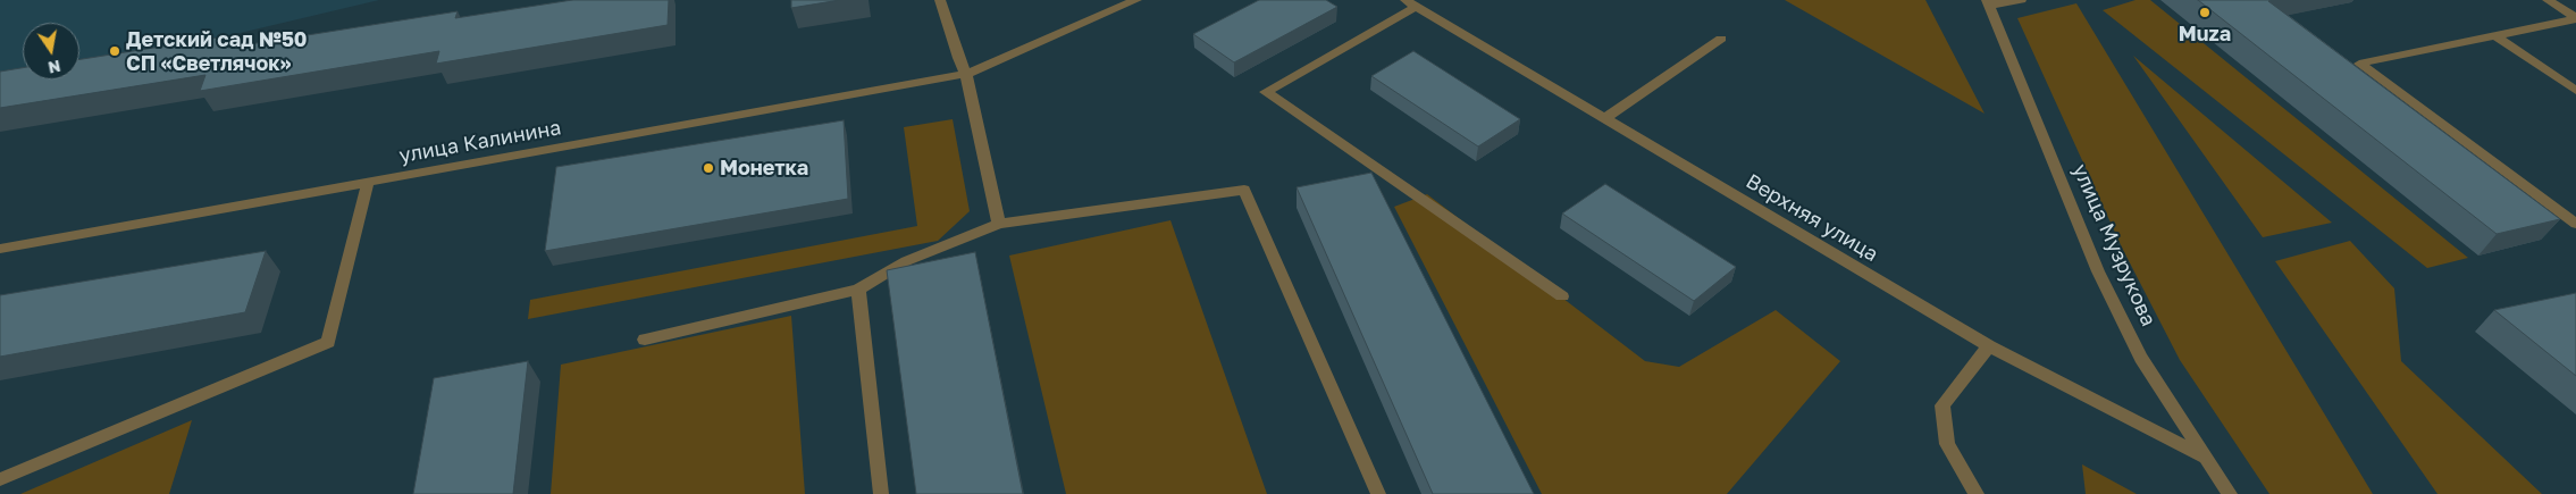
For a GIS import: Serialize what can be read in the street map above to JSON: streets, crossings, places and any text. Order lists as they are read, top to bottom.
{
  "streets": {
    "street": ["улица Калинина", "Верхняя улица", "улица Музрукова"]
  },
  "crossings": [
    ["Верхняя улица", "улица Музрукова"]
  ],
  "places": ["Muza", "Детский сад №50 СП «Светлячок»", "Монетка"],
  "north": "bottom"
}
